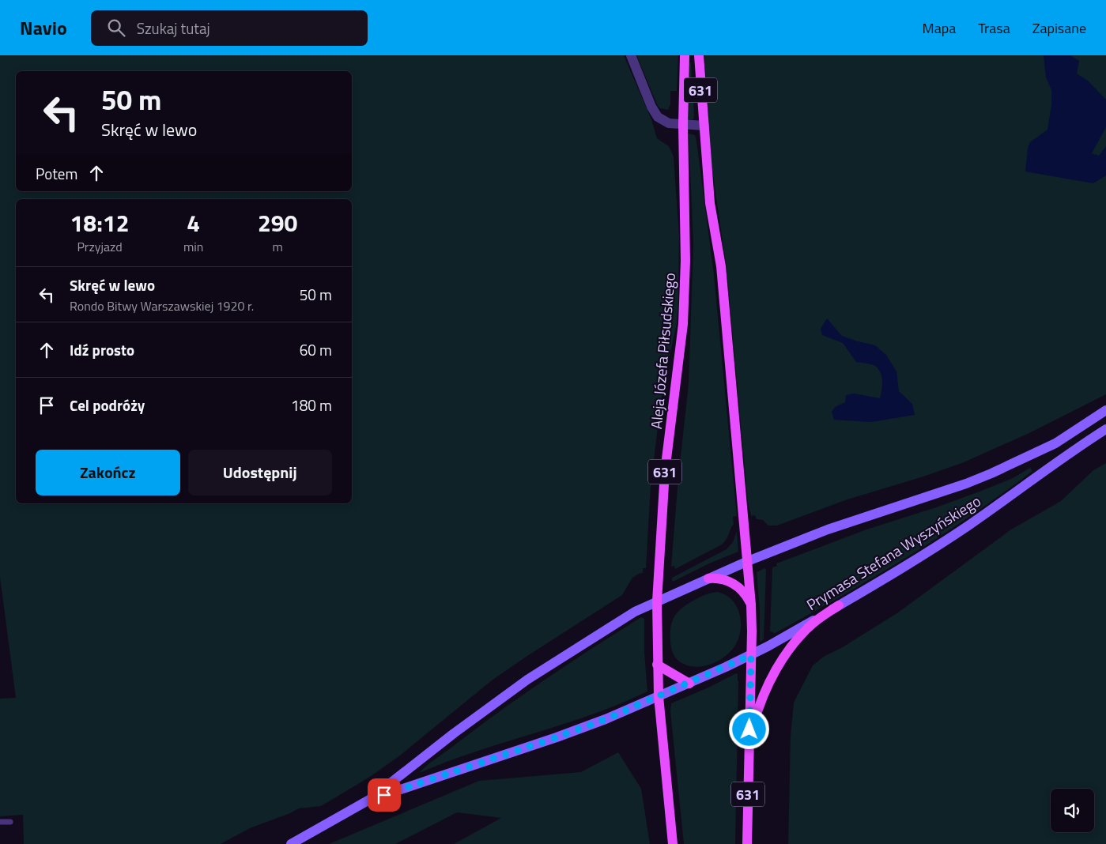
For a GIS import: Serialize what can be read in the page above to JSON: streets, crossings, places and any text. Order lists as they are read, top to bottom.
{
  "streets": {
    "main road": ["631", "Aleja Józefa Piłsudskiego", "Prymasa Stefana Wyszyńskiego"]
  },
  "crossings": [
    ["631", "Aleja Józefa Piłsudskiego"],
    ["631", "Prymasa Stefana Wyszyńskiego"],
    ["Aleja Józefa Piłsudskiego", "Prymasa Stefana Wyszyńskiego"]
  ],
  "page": {
    "header": "Navio",
    "search": "Szukaj tutaj",
    "nav": ["Mapa", "Trasa", "Zapisane"],
    "turn": ["50 m", "Skręć w lewo"],
    "then": "Potem",
    "eta": [
      "18:12",
      "Przyjazd",
      "4",
      "min",
      "290",
      "m"
    ],
    "list": [
      {
        "name": "Skręć w lewo",
        "note": "Rondo Bitwy Warszawskiej 1920 r.",
        "value": "50 m"
      },
      {
        "name": "Idź prosto",
        "value": "60 m"
      },
      {
        "name": "Cel podróży",
        "value": "180 m"
      }
    ],
    "buttons": ["Zakończ", "Udostępnij"]
  }
}
